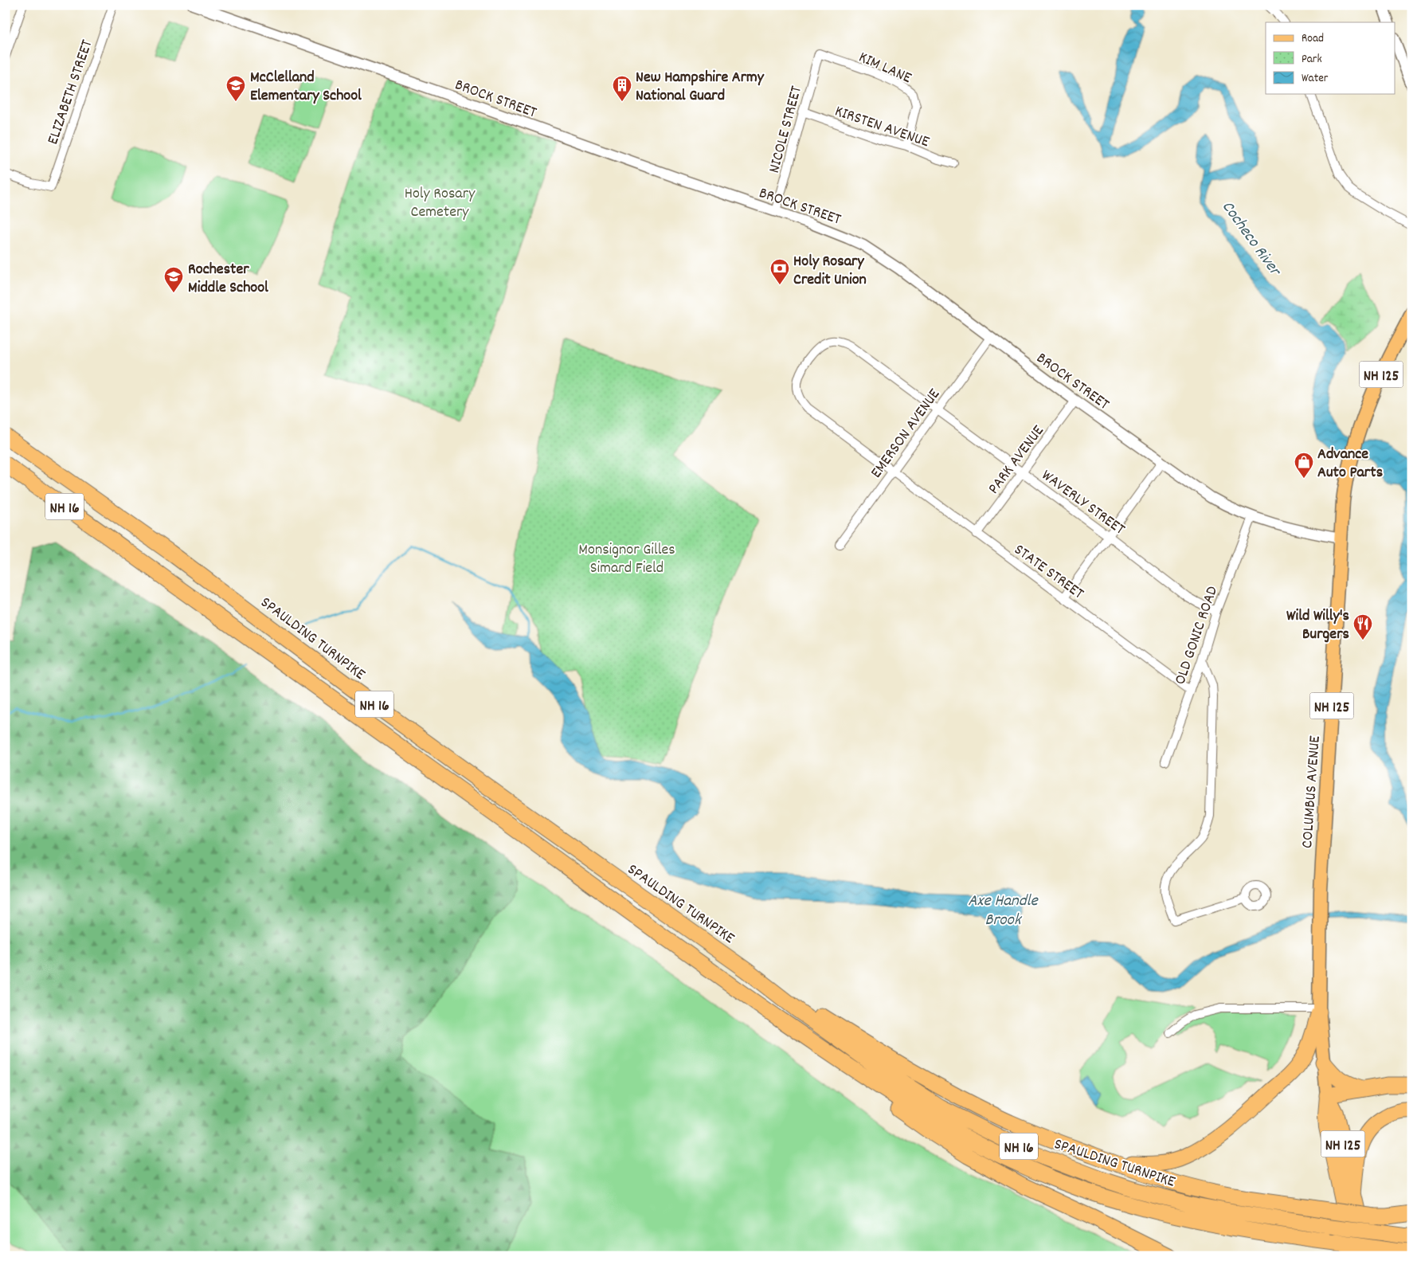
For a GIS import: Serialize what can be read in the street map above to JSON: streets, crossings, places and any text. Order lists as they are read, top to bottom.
{
  "streets": {
    "highway": ["NH 125", "NH 16", "SPAULDING TURNPIKE"],
    "main road": ["COLUMBUS AVENUE"],
    "street": [
      "KIM LANE",
      "ELIZABETH STREET",
      "BROCK STREET",
      "KIRSTEN AVENUE",
      "NICOLE STREET",
      "EMERSON AVENUE",
      "PARK AVENUE",
      "WAVERLY STREET",
      "STATE STREET",
      "OLD GONIC ROAD"
    ]
  },
  "crossings": [
    ["KIM LANE", "KIRSTEN AVENUE"],
    ["KIM LANE", "NICOLE STREET"],
    ["BROCK STREET", "NICOLE STREET"],
    ["BROCK STREET", "EMERSON AVENUE"],
    ["BROCK STREET", "PARK AVENUE"],
    ["BROCK STREET", "OLD GONIC ROAD"],
    ["BROCK STREET", "COLUMBUS AVENUE"],
    ["KIRSTEN AVENUE", "NICOLE STREET"],
    ["NH 125", "NH 16"],
    ["NH 125", "COLUMBUS AVENUE"],
    ["EMERSON AVENUE", "WAVERLY STREET"],
    ["EMERSON AVENUE", "STATE STREET"],
    ["PARK AVENUE", "WAVERLY STREET"],
    ["PARK AVENUE", "STATE STREET"],
    ["WAVERLY STREET", "STATE STREET"],
    ["WAVERLY STREET", "OLD GONIC ROAD"],
    ["STATE STREET", "OLD GONIC ROAD"]
  ],
  "water": ["Cocheco River", "Axe Handle Brook"],
  "parks": ["Holy Rosary Cemetery", "Monsignor Gilles Simard Field"],
  "places": {
    "school or university": ["McClelland Elementary School", "Rochester Middle School"],
    "building": ["New Hampshire Army National Guard"],
    "bank": ["Holy Rosary Credit Union"],
    "shop": ["Advance Auto Parts"],
    "restaurant": ["Wild Willy's Burgers"]
  },
  "legend": ["Road", "Park", "Water"]
}
